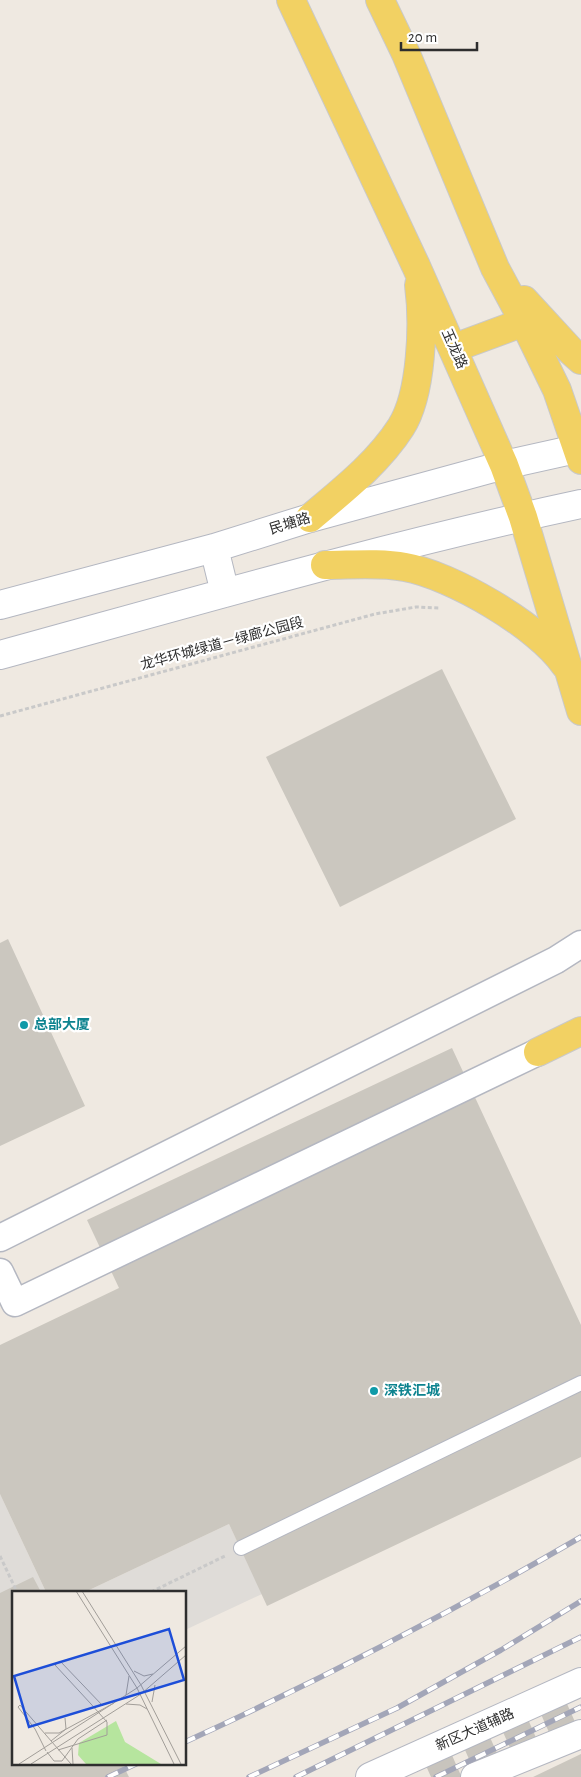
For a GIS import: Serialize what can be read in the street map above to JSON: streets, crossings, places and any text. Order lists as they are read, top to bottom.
{
  "streets": {
    "main road": ["玉龙路", "民塘路", "新区大道辅路"],
    "path": ["龙华环城绿道－绿廊公园段"]
  },
  "crossings": [
    ["玉龙路", "民塘路"]
  ],
  "places": ["总部大厦", "深铁汇城"],
  "scale_bar": "20 m"
}
